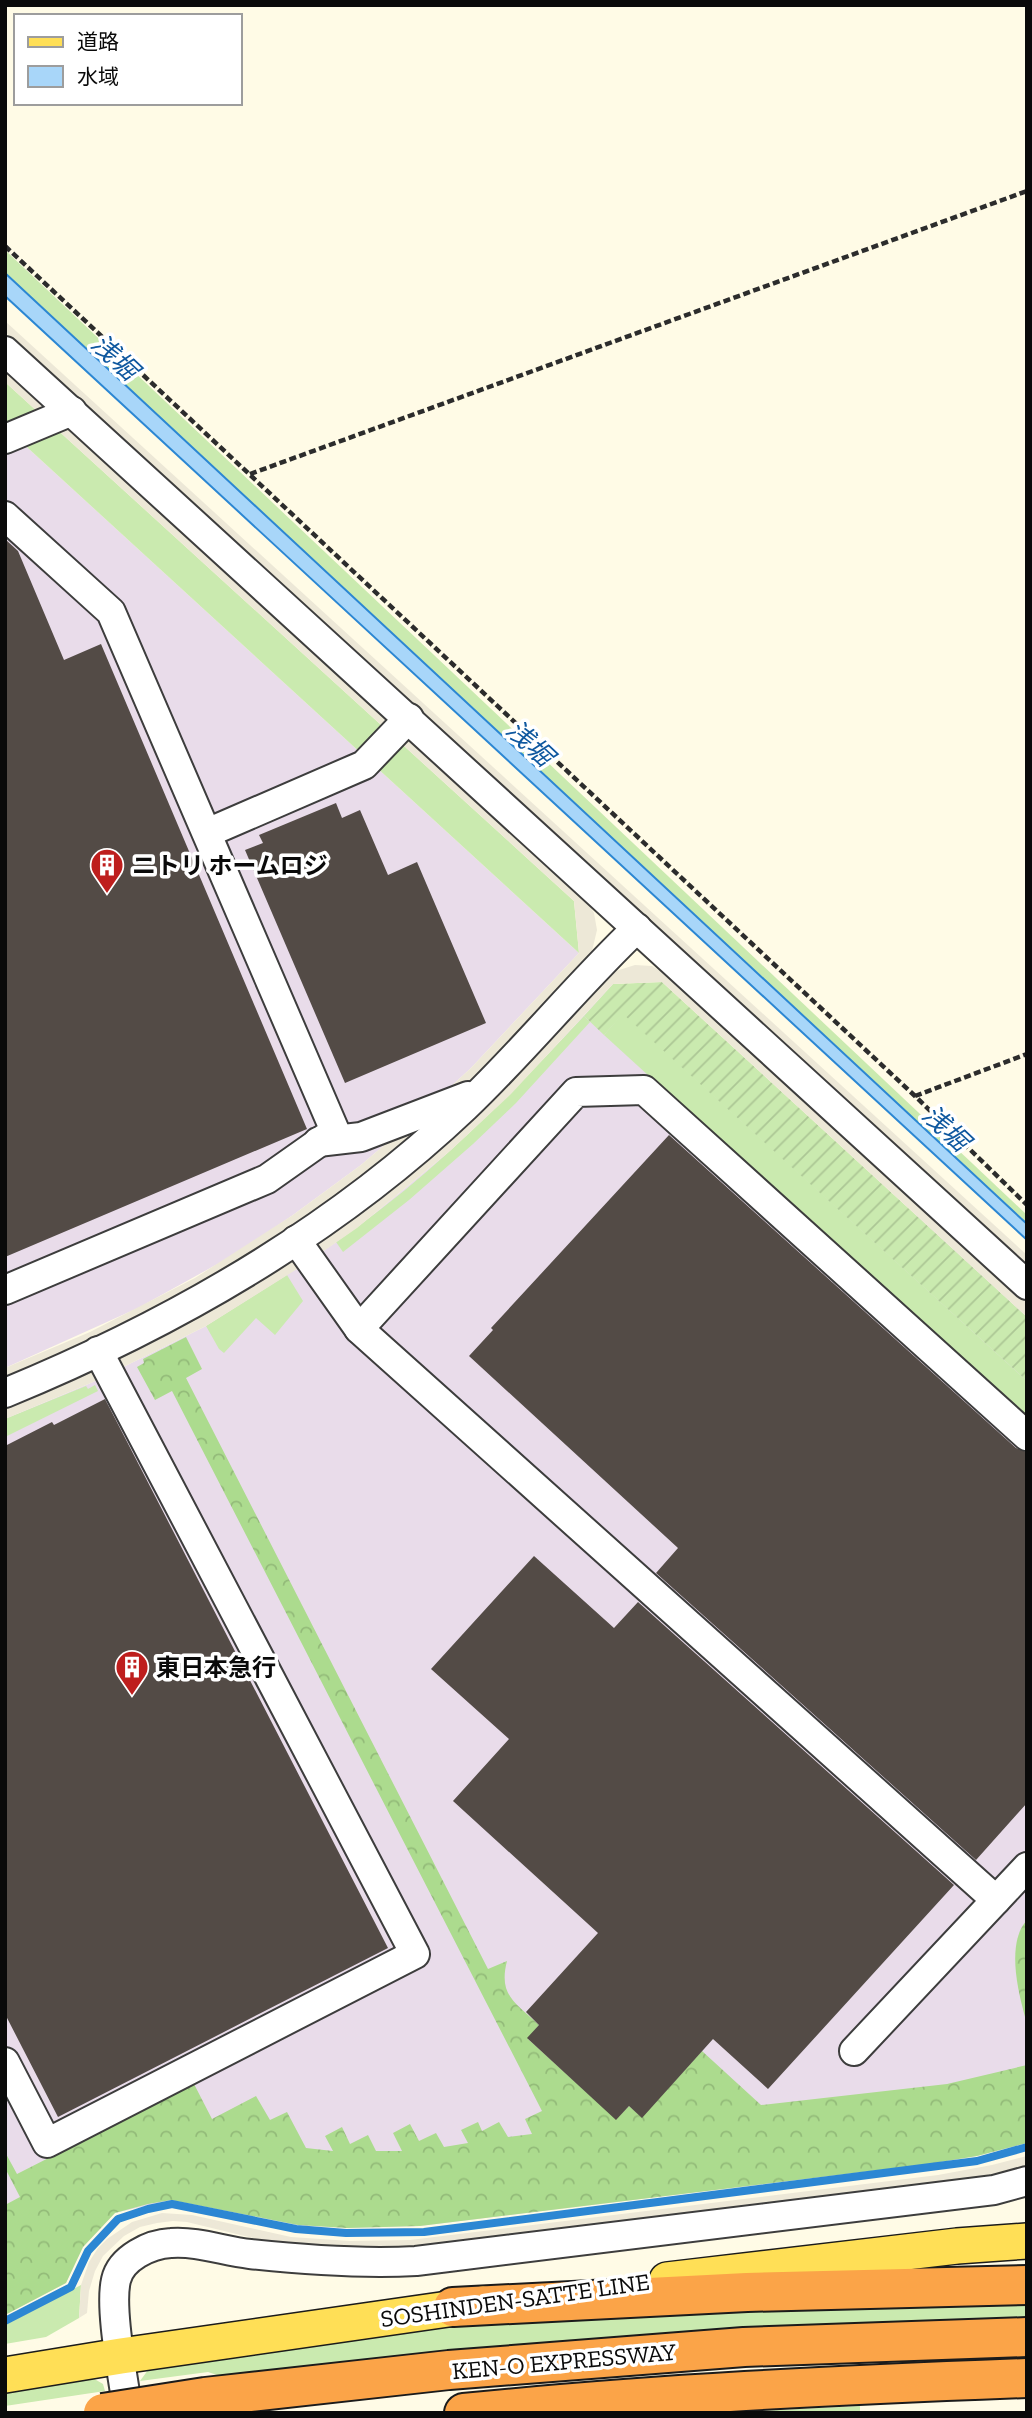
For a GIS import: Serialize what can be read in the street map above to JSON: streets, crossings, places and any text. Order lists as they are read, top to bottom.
{
  "streets": {
    "highway": ["KEN-O EXPRESSWAY"],
    "main road": ["SOSHINDEN-SATTE LINE"]
  },
  "water": ["浅堀"],
  "places": {
    "building": ["ニトリ ホームロジ", "東日本急行"]
  },
  "legend": ["道路", "水域"]
}
